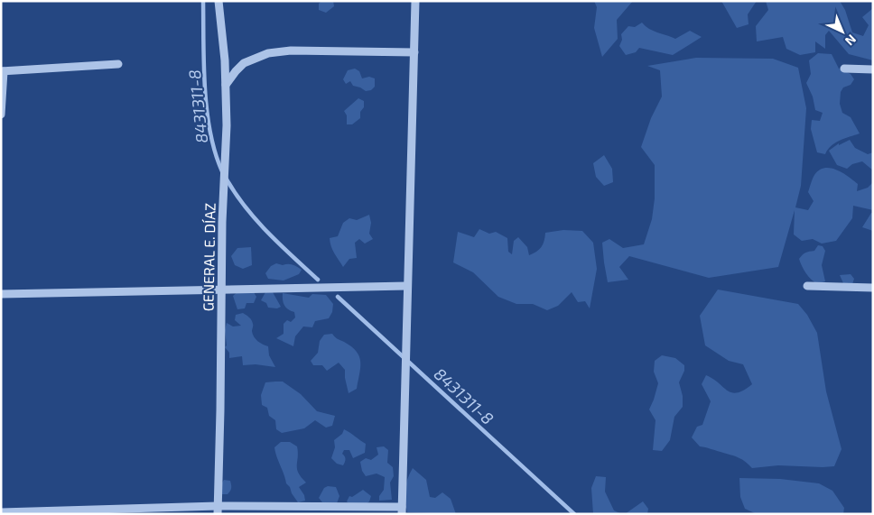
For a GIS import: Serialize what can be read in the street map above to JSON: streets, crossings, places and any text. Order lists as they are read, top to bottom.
{
  "streets": {
    "street": ["GENERAL E. DÍAZ"]
  },
  "water": ["8431311-8"],
  "north": "bottom right"
}
